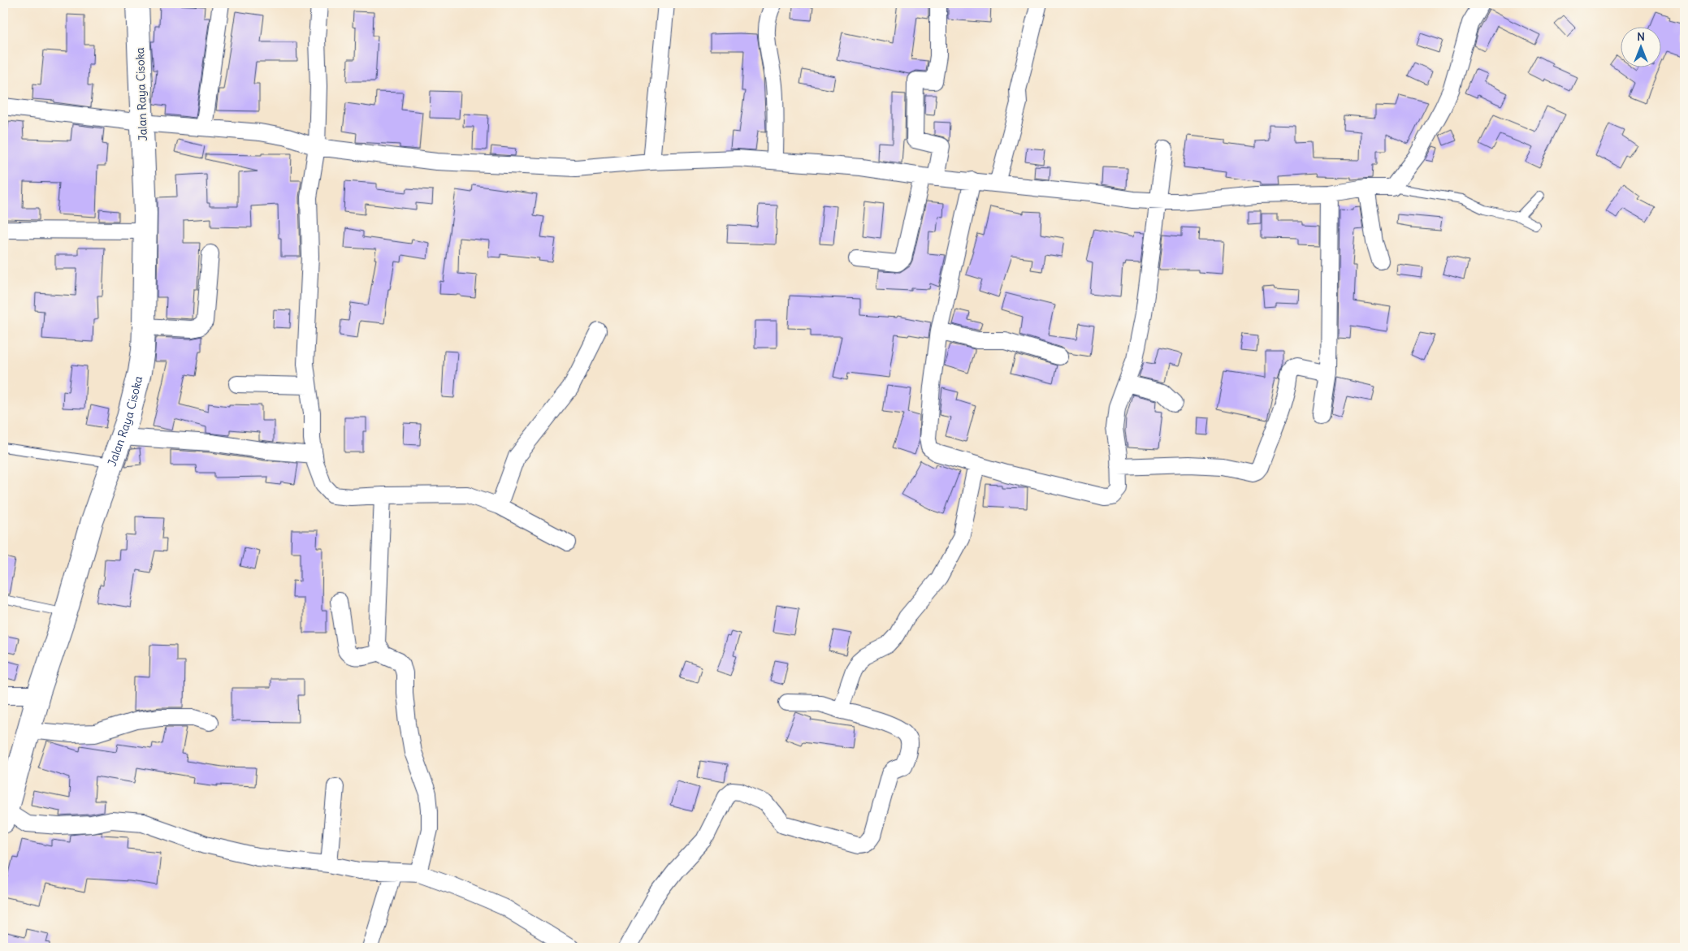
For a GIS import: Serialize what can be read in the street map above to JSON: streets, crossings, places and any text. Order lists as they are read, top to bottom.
{
  "streets": {
    "street": ["Jalan Raya Cisoka"]
  },
  "north": "top"
}
